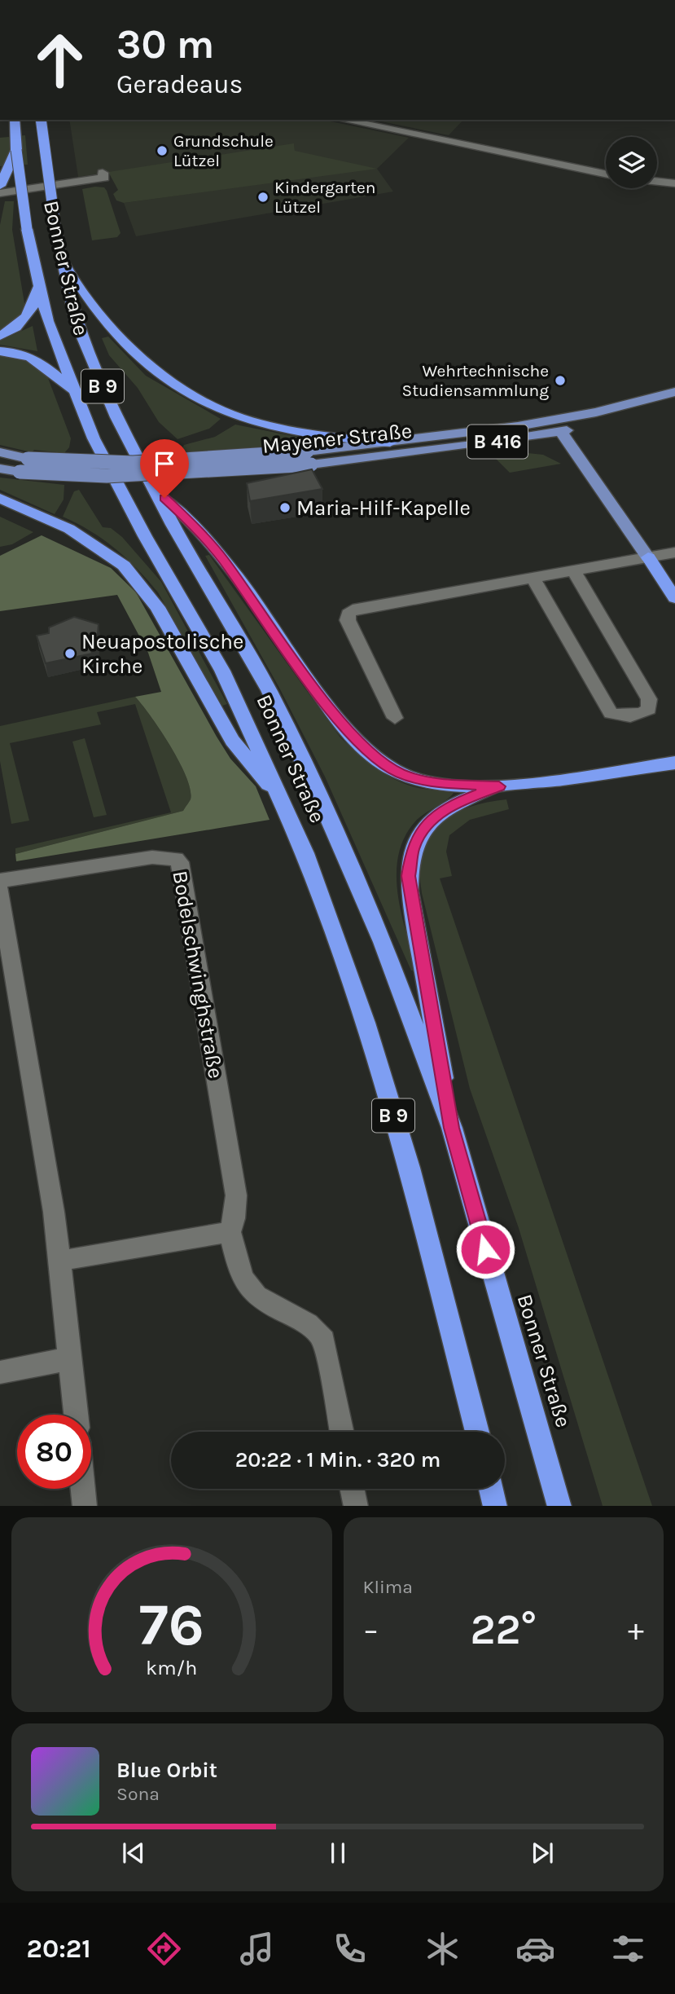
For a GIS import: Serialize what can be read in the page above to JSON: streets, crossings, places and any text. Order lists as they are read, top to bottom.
{
  "streets": {
    "highway": ["Bonner Straße", "B 9"],
    "main road": ["Mayener Straße", "B 416"],
    "street": ["Bodelschwinghstraße"]
  },
  "places": [
    "Grundschule Lützel",
    "Kindergarten Lützel",
    "Wehrtechnische Studiensammlung",
    "Maria-Hilf-Kapelle",
    "Neuapostolische Kirche"
  ],
  "page": {
    "turn": ["30 m", "Geradeaus"],
    "limit": "80",
    "trip": "20:22 · 1 Min. · 320 m",
    "tile": "Klima",
    "heat": ["−", "22°", "+"],
    "song": ["Blue Orbit", "Sona"],
    "tabs": "20:21",
    "gauge": ["76", "km/h"]
  }
}
